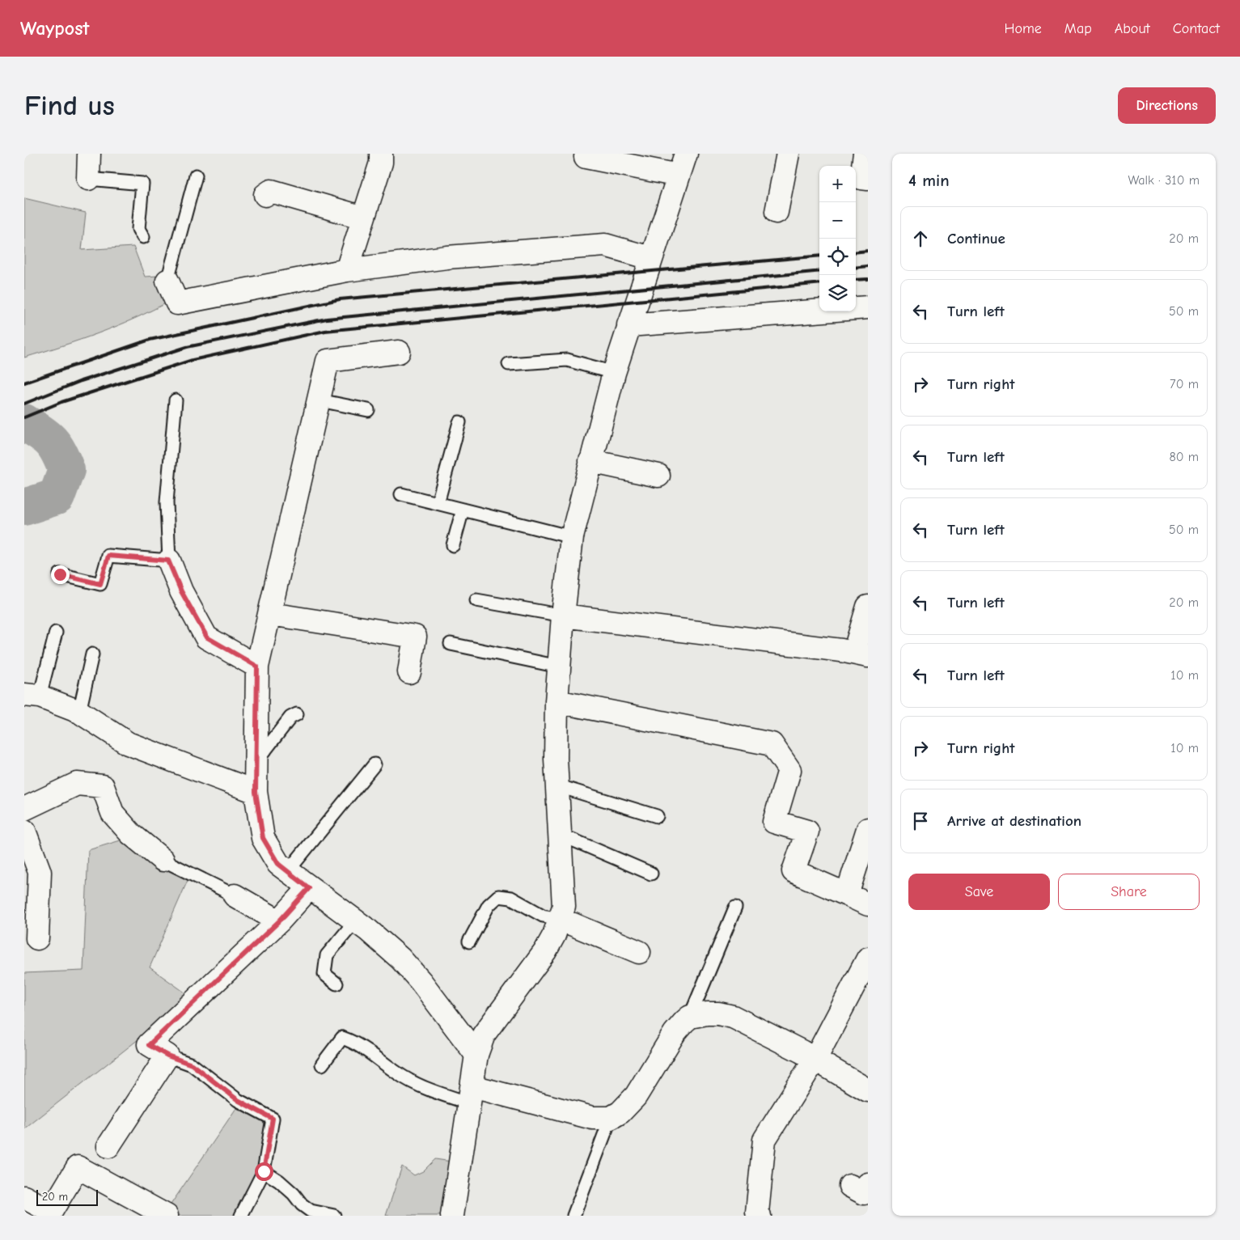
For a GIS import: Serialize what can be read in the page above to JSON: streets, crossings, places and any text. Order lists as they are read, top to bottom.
{
  "scale_bar": "20 m",
  "page": {
    "header": "Waypost",
    "nav": [
      "Home",
      "Map",
      "About",
      "Contact"
    ],
    "buttons": [
      "Directions",
      ["Save", "Share"]
    ],
    "title": "Find us",
    "heading": ["4 min", "Walk · 310 m"],
    "map_buttons": ["+", "−"],
    "list": [
      ["Continue", "20 m"],
      ["Turn left", "50 m"],
      ["Turn right", "70 m"],
      ["Turn left", "80 m"],
      ["Turn left", "50 m"],
      ["Turn left", "20 m"],
      ["Turn left", "10 m"],
      ["Turn right", "10 m"],
      "Arrive at destination"
    ],
    "scale": "20 m"
  }
}
